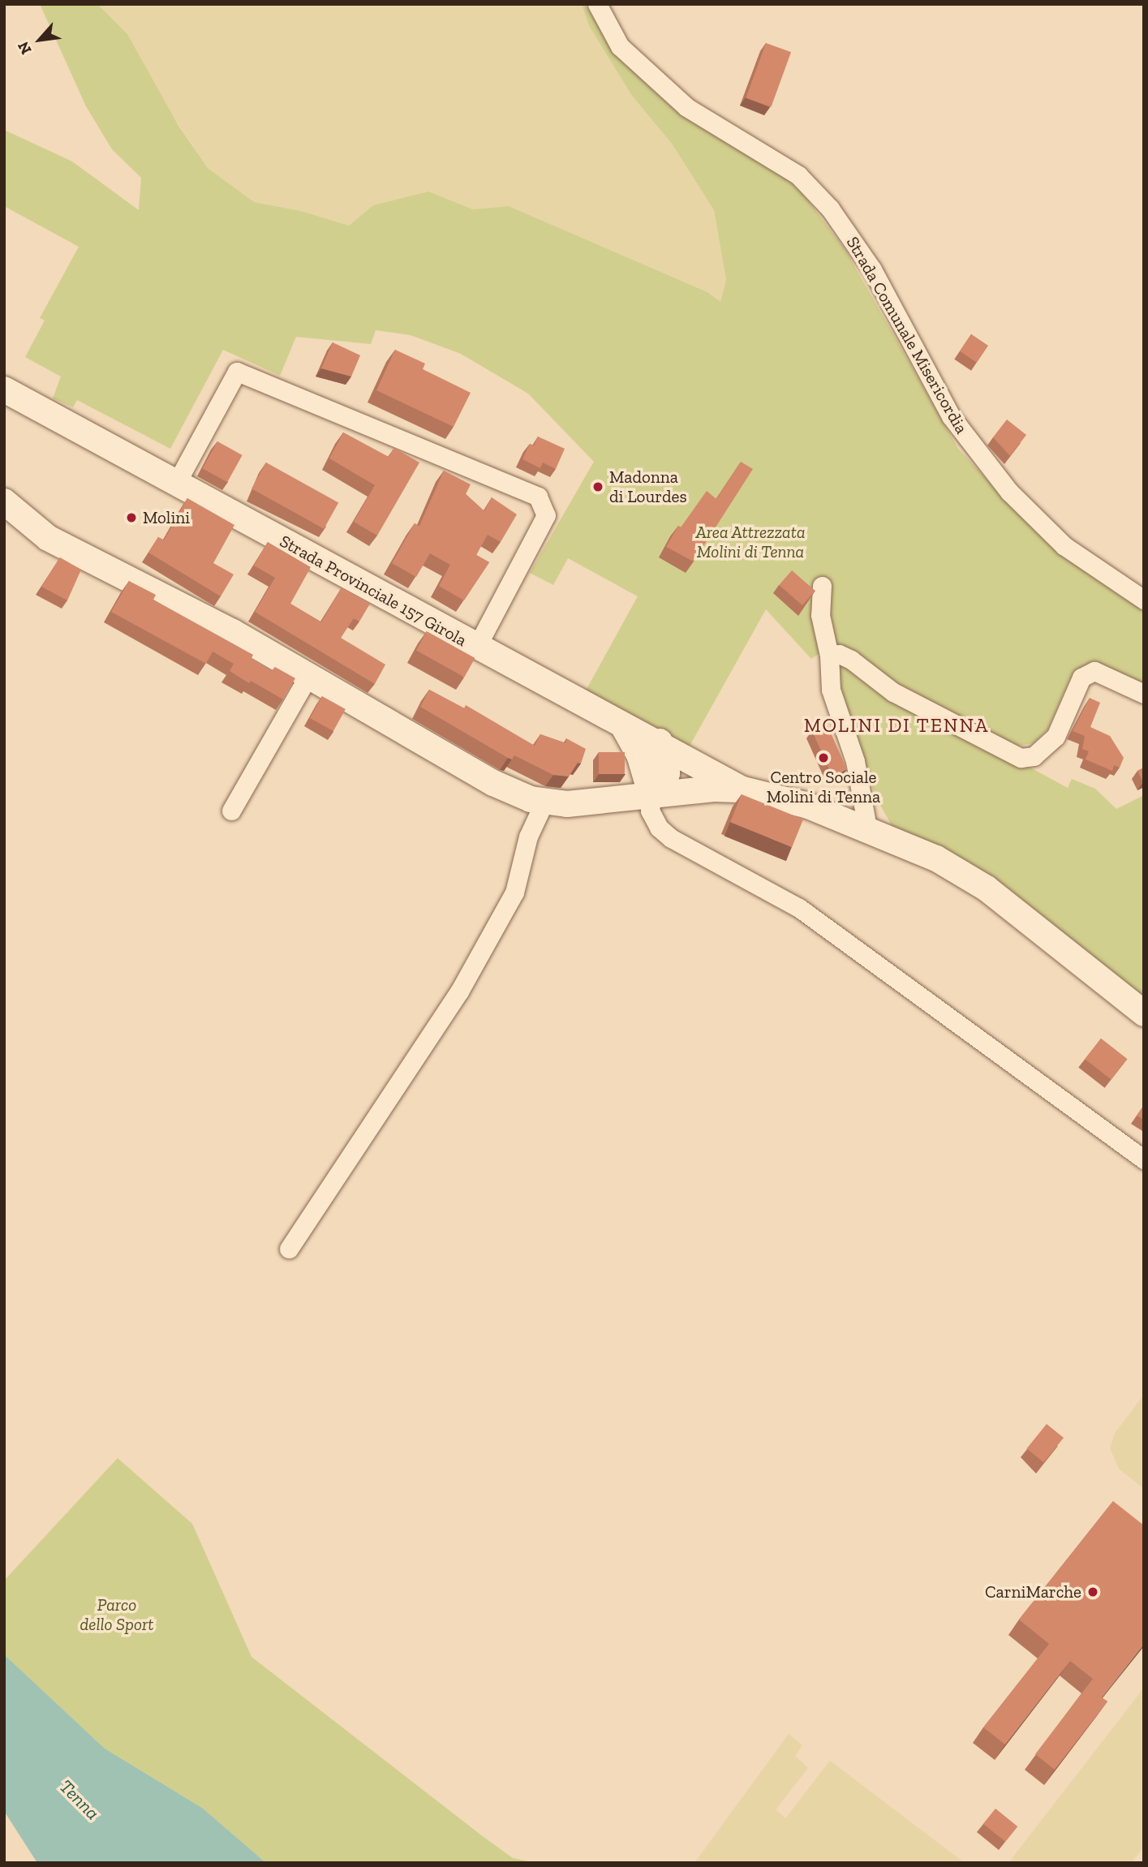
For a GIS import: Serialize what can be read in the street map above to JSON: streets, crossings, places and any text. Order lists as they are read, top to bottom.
{
  "streets": {
    "main road": ["Strada Provinciale 157 Girola"],
    "street": ["Strada Comunale Misericordia"]
  },
  "districts": ["MOLINI DI TENNA"],
  "water": ["Tenna"],
  "parks": ["Area Attrezzata Molini di Tenna", "Parco dello Sport"],
  "places": [
    "Madonna di Lourdes",
    "Molini",
    "Centro Sociale Molini di Tenna",
    "CarniMarche"
  ],
  "north": "bottom left"
}
